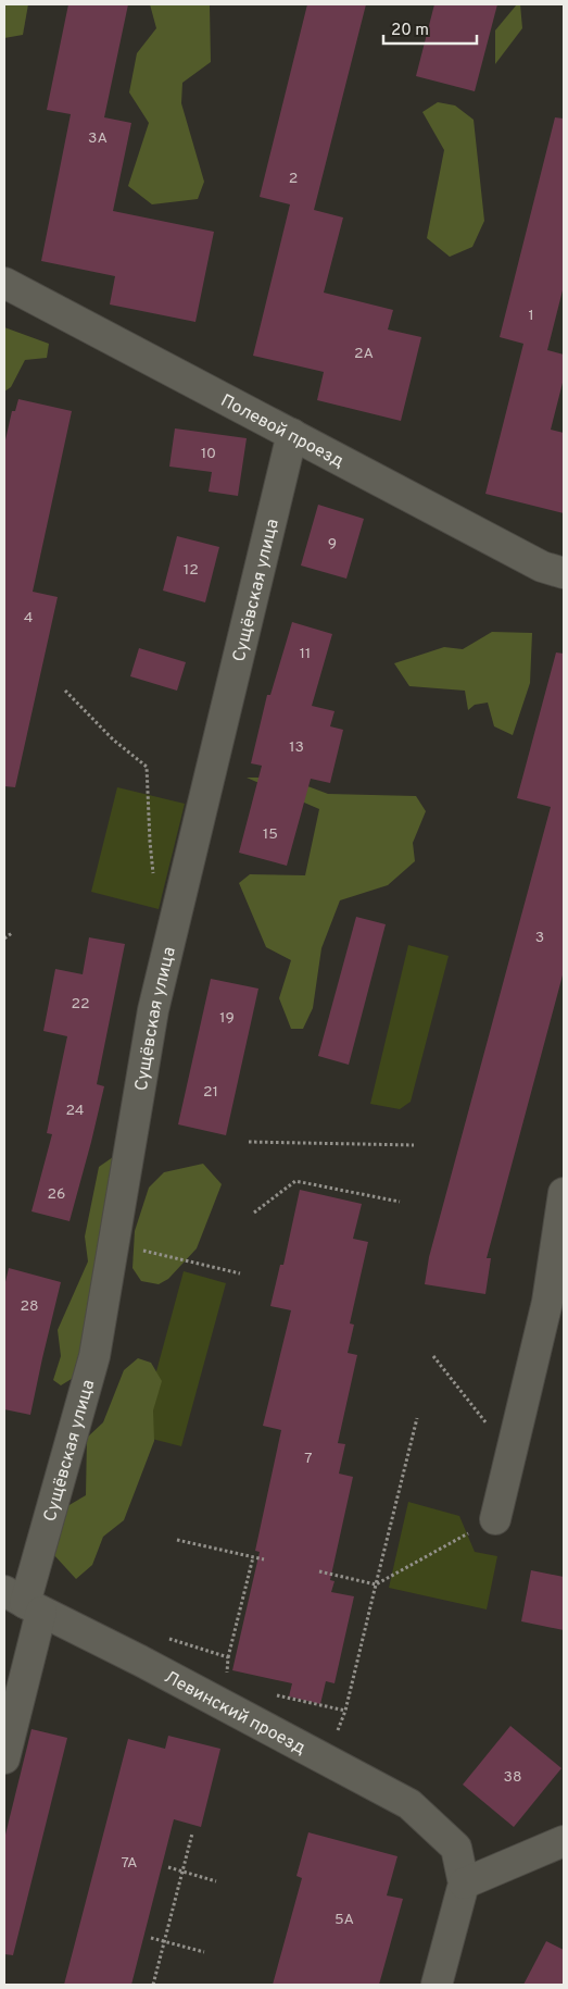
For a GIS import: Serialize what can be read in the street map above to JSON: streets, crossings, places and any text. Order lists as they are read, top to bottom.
{
  "streets": {
    "street": ["Полевой проезд", "Сущёвская улица", "Левинский проезд"]
  },
  "crossings": [
    ["Полевой проезд", "Сущёвская улица"],
    ["Сущёвская улица", "Левинский проезд"]
  ],
  "house_numbers": [
    "3А",
    "2",
    "1",
    "2А",
    "10",
    "9",
    "12",
    "4",
    "11",
    "13",
    "15",
    "3",
    "22",
    "19",
    "21",
    "24",
    "26",
    "28",
    "7",
    "38",
    "7А",
    "5А"
  ],
  "scale_bar": "20 m"
}
